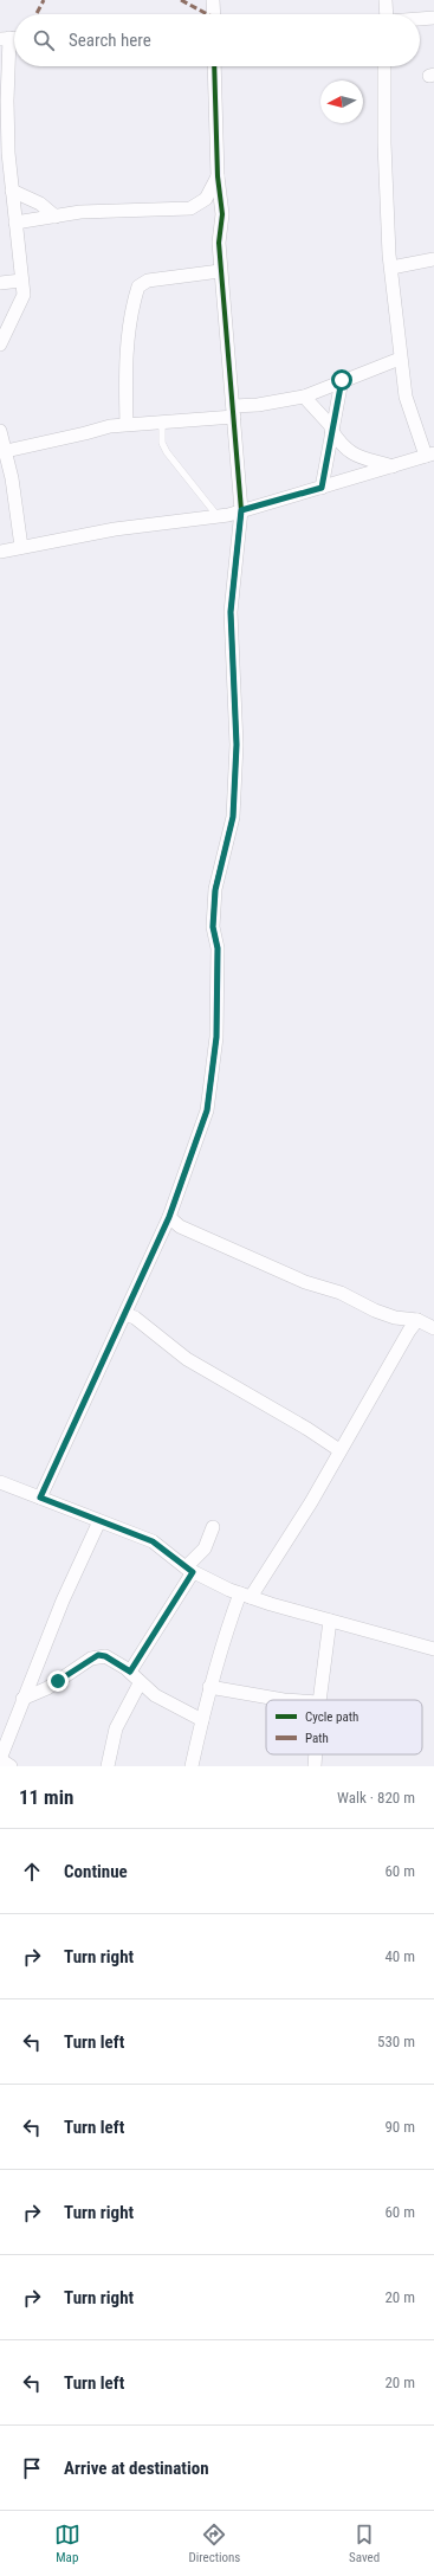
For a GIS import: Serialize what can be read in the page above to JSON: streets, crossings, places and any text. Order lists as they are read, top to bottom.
{
  "legend": ["Cycle path", "Path"],
  "north": "left",
  "page": {
    "search": "Search here",
    "heading": ["11 min", "Walk · 820 m"],
    "list": [
      ["Continue", "60 m"],
      ["Turn right", "40 m"],
      ["Turn left", "530 m"],
      ["Turn left", "90 m"],
      ["Turn right", "60 m"],
      ["Turn right", "20 m"],
      ["Turn left", "20 m"],
      "Arrive at destination"
    ],
    "nav": ["Map", "Directions", "Saved"]
  }
}
